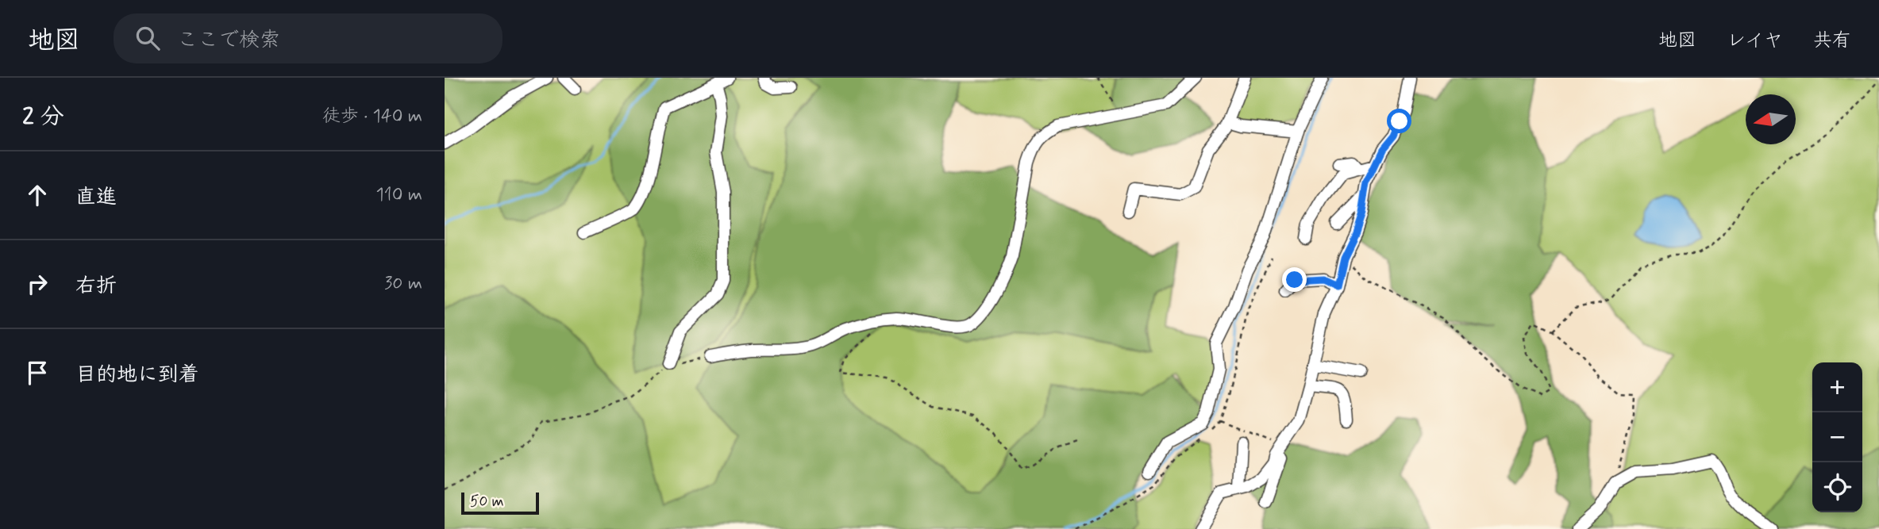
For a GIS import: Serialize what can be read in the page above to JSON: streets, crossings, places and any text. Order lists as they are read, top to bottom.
{
  "scale_bar": "50 m",
  "north": "left",
  "page": {
    "header": "地図",
    "search": "ここで検索",
    "nav": ["地図", "レイヤ", "共有"],
    "heading": ["2 分", "徒歩 · 140 m"],
    "list": [
      ["直進", "110 m"],
      ["右折", "30 m"],
      "目的地に到着"
    ],
    "map_buttons": ["+", "−"],
    "scale": "50 m"
  }
}
